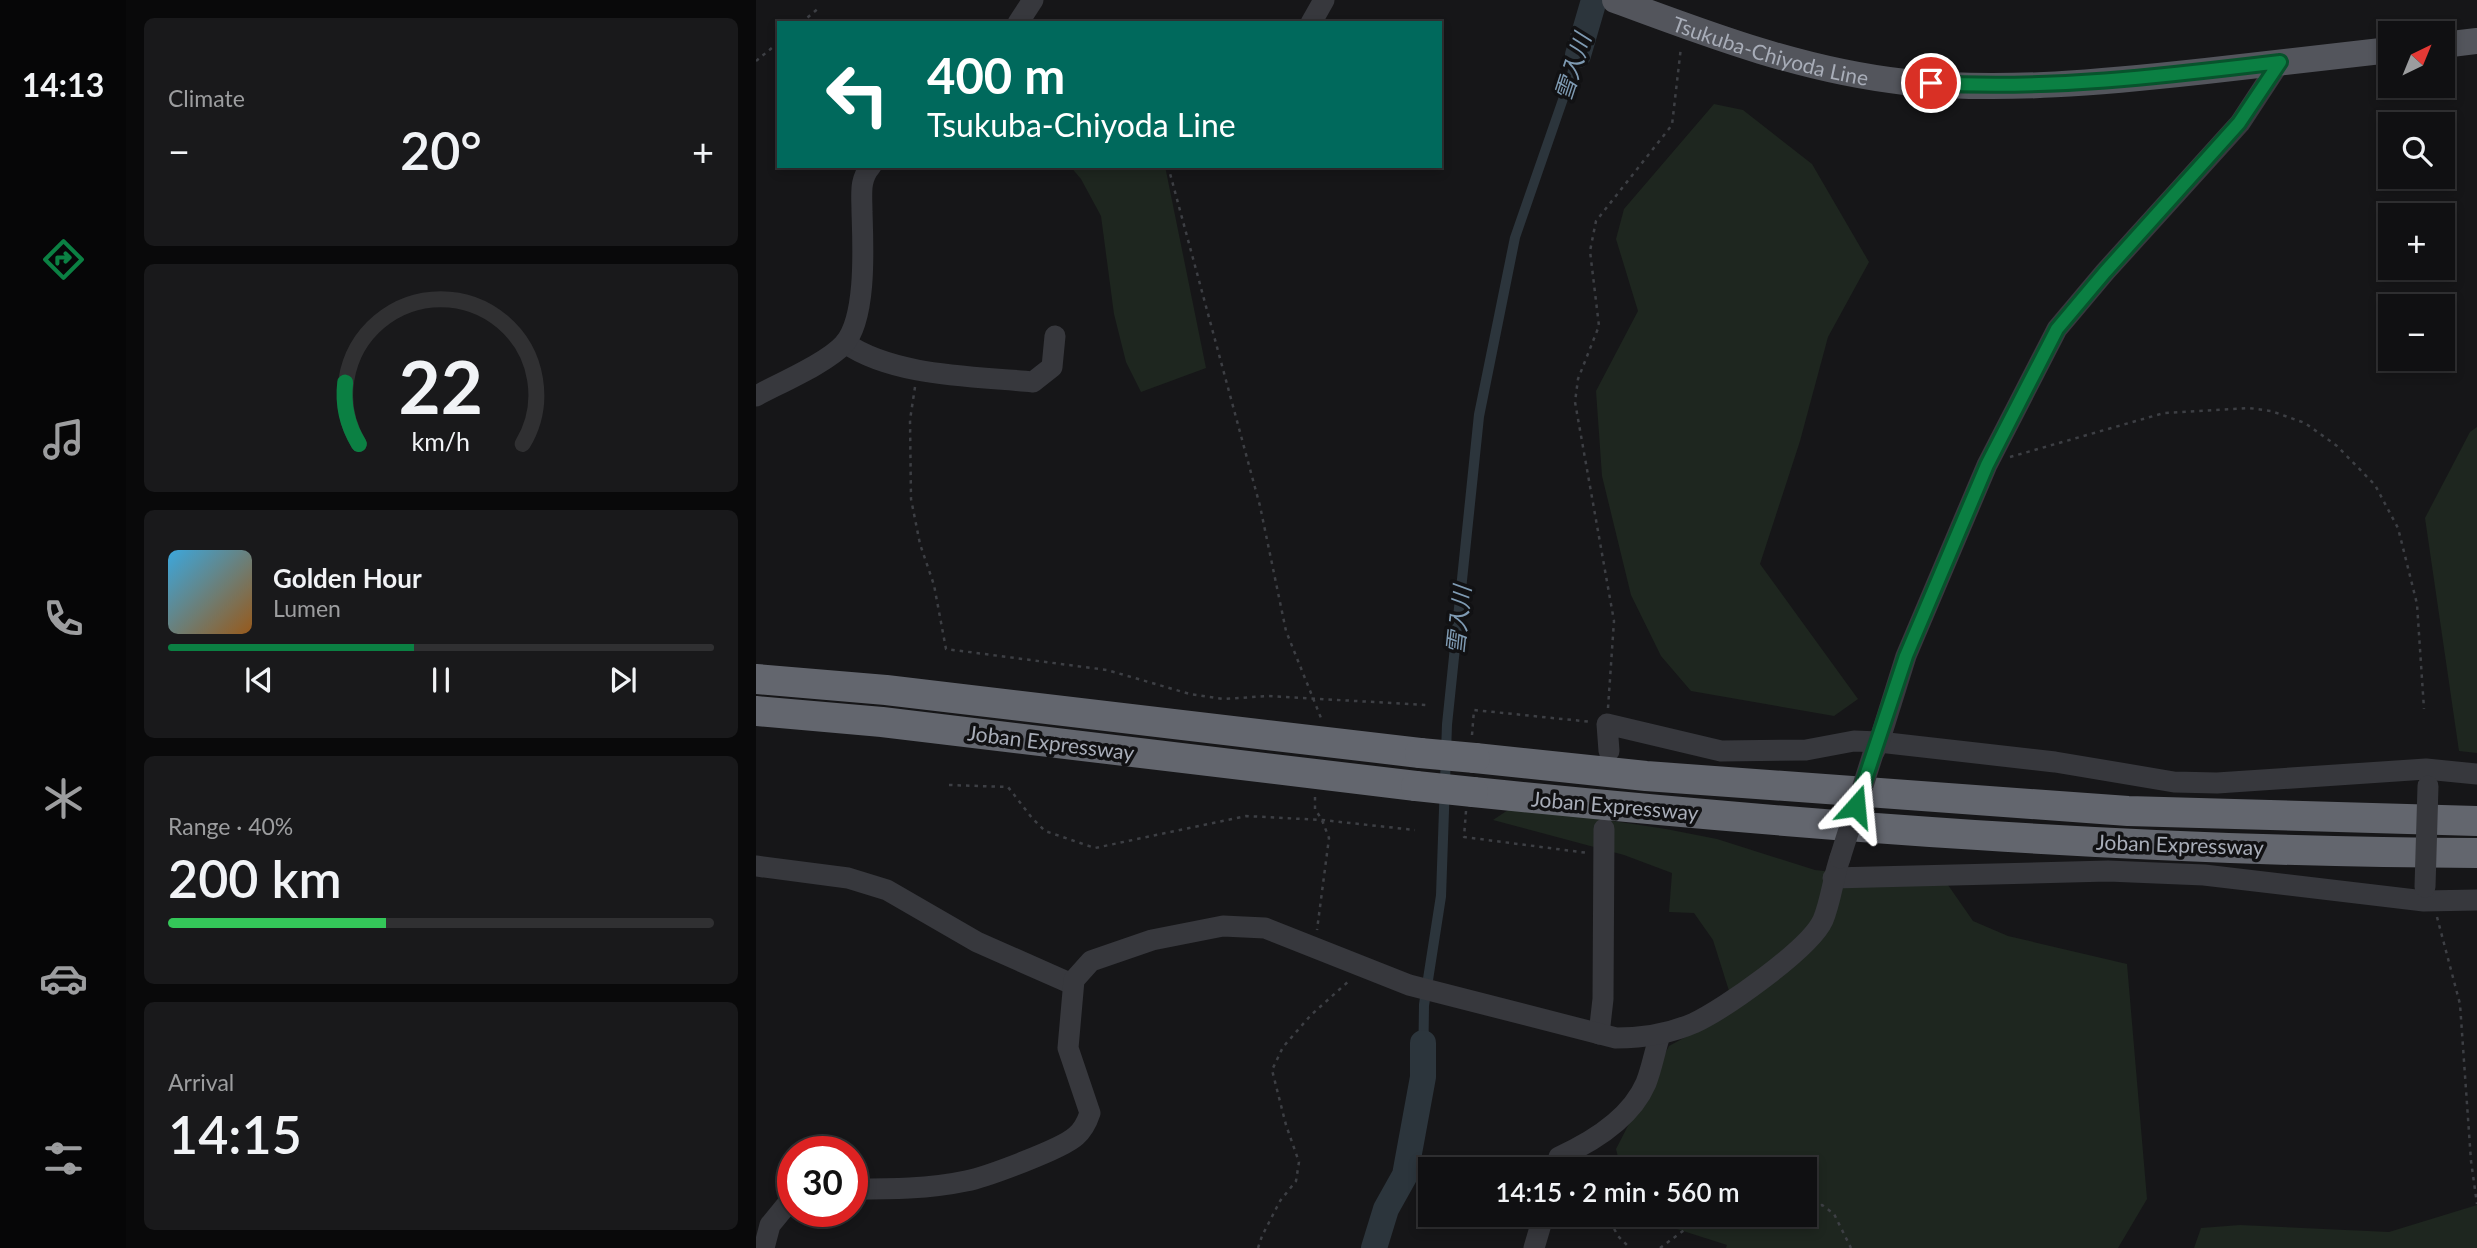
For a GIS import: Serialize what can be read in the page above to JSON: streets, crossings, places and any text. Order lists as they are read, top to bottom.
{
  "streets": {
    "highway": ["Joban Expressway"],
    "main road": ["Tsukuba-Chiyoda Line"]
  },
  "water": ["雪入川"],
  "north": "top right",
  "page": {
    "tabs": "14:13",
    "tile": [
      "Climate",
      ["Range · 40%", "200 km"],
      ["Arrival", "14:15"]
    ],
    "map_buttons": ["+", "−"],
    "turn": ["400 m", "Tsukuba-Chiyoda Line"],
    "heat": ["−", "20°", "+"],
    "song": ["Golden Hour", "Lumen"],
    "limit": "30",
    "trip": "14:15 · 2 min · 560 m",
    "gauge": ["22", "km/h"]
  }
}
